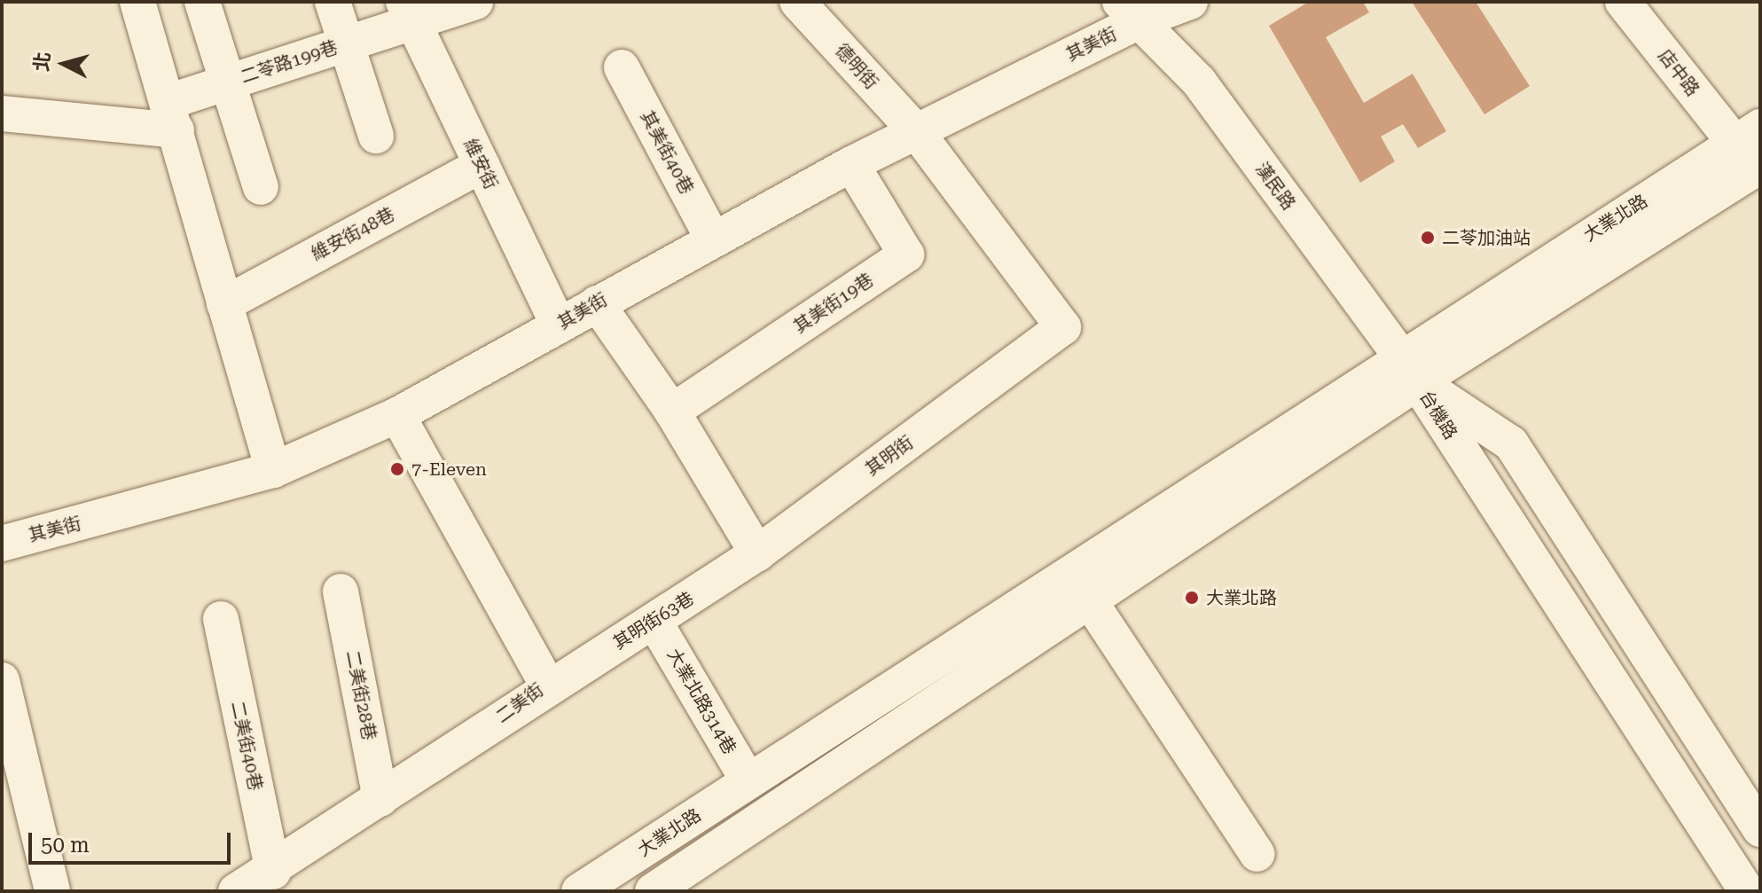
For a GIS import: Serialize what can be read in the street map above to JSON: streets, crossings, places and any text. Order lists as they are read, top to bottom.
{
  "streets": {
    "street": [
      "其美街",
      "二苓路199巷",
      "德明街",
      "店中路",
      "其美街40巷",
      "維安街",
      "漢民路",
      "大業北路",
      "維安街48巷",
      "其美街19巷",
      "台機路",
      "其明街",
      "其明街63巷",
      "二美街28巷",
      "大業北路314巷",
      "二美街",
      "二美街40巷"
    ]
  },
  "crossings": [
    ["其美街", "德明街"],
    ["其美街", "其美街40巷"],
    ["其美街", "維安街"],
    ["其美街", "漢民路"],
    ["其美街", "其美街19巷"],
    ["其美街", "其明街"],
    ["其美街", "二美街"],
    ["二苓路199巷", "維安街"],
    ["德明街", "其明街"],
    ["店中路", "大業北路"],
    ["維安街", "維安街48巷"],
    ["漢民路", "大業北路"],
    ["漢民路", "台機路"],
    ["大業北路", "台機路"],
    ["大業北路", "大業北路314巷"],
    ["其明街", "其明街63巷"],
    ["其明街63巷", "大業北路314巷"],
    ["其明街63巷", "二美街"],
    ["二美街28巷", "二美街"],
    ["二美街", "二美街40巷"]
  ],
  "places": ["二苓加油站", "7-Eleven", "大業北路"],
  "scale_bar": "50 m",
  "north": "left"
}
